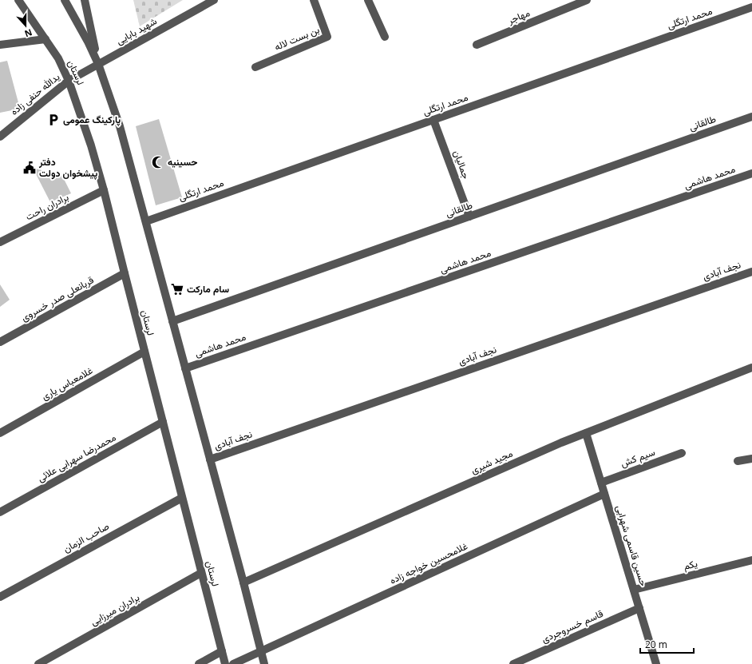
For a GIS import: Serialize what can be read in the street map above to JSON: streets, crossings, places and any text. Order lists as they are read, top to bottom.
{
  "streets": {
    "street": [
      "مهاجر",
      "محمد ارتگلی",
      "شهید بابایی",
      "بن بست لاله",
      "لرستان",
      "یدالله حنفی زاده",
      "طالقانی",
      "جمالیان",
      "محمد هاشمی",
      "برادران راحت",
      "نجف آبادی",
      "قربانعلی صدر خسروی",
      "غلامعباس یاری",
      "محمدرضا سهرابی علائی",
      "سیم کش",
      "مجید شیری",
      "صاحب الزمان",
      "حسین قاسمی شهرابی",
      "غلامحسین خواجه زاده",
      "یکم",
      "برادران میرزایی",
      "قاسم خسروجردی"
    ]
  },
  "crossings": [
    ["محمد ارتگلی", "جمالیان"],
    ["شهید بابایی", "لرستان"],
    ["شهید بابایی", "یدالله حنفی زاده"],
    ["لرستان", "یدالله حنفی زاده"],
    ["لرستان", "برادران راحت"],
    ["لرستان", "قربانعلی صدر خسروی"],
    ["لرستان", "غلامعباس یاری"],
    ["لرستان", "محمدرضا سهرابی علائی"],
    ["لرستان", "صاحب الزمان"],
    ["لرستان", "برادران میرزایی"],
    ["طالقانی", "جمالیان"],
    ["سیم کش", "حسین قاسمی شهرابی"],
    ["مجید شیری", "حسین قاسمی شهرابی"],
    ["حسین قاسمی شهرابی", "غلامحسین خواجه زاده"],
    ["حسین قاسمی شهرابی", "یکم"],
    ["حسین قاسمی شهرابی", "قاسم خسروجردی"]
  ],
  "places": {
    "parking": ["پارکینگ عمومی"],
    "mosque": ["حسینیه"],
    "public building": ["دفتر پیشخوان دولت"],
    "supermarket": ["سام مارکت"]
  },
  "scale_bar": "20 m",
  "north": "bottom"
}
